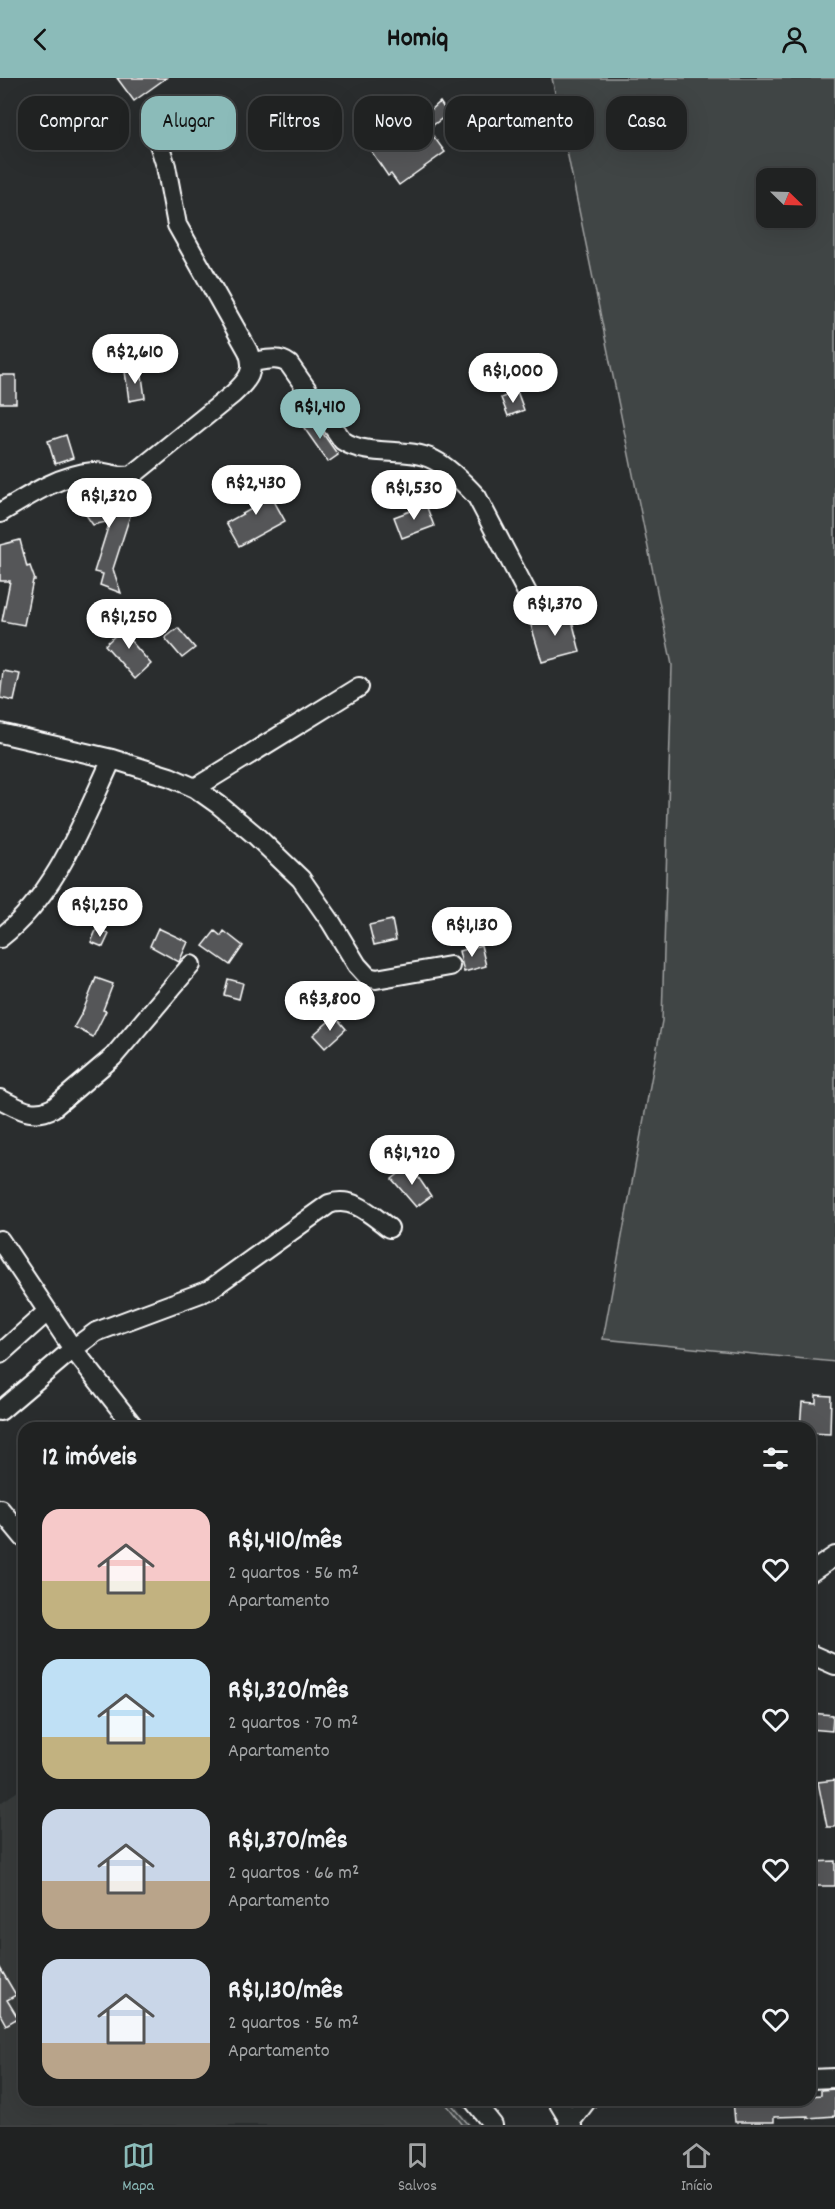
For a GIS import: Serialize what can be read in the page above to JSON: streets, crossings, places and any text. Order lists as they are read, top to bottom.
{
  "north": "bottom right",
  "page": {
    "header": "Homiq",
    "chip": [
      "Comprar",
      "Alugar",
      "Filtros",
      "Novo",
      "Apartamento",
      "Casa"
    ],
    "price": [
      "R$2,610",
      "R$1,000",
      "R$1,410",
      "R$2,430",
      "R$1,530",
      "R$1,320",
      "R$1,370",
      "R$1,250",
      "R$1,250",
      "R$1,130",
      "R$3,800",
      "R$1,920"
    ],
    "heading": "12 imóveis",
    "list": [
      {
        "name": "R$1,410/mês",
        "note": "2 quartos · 56 m² · Apartamento"
      },
      {
        "name": "R$1,320/mês",
        "note": "2 quartos · 70 m² · Apartamento"
      },
      {
        "name": "R$1,370/mês",
        "note": "2 quartos · 66 m² · Apartamento"
      },
      {
        "name": "R$1,130/mês",
        "note": "2 quartos · 56 m² · Apartamento"
      }
    ],
    "tabs": ["Mapa", "Salvos", "Início"]
  }
}
